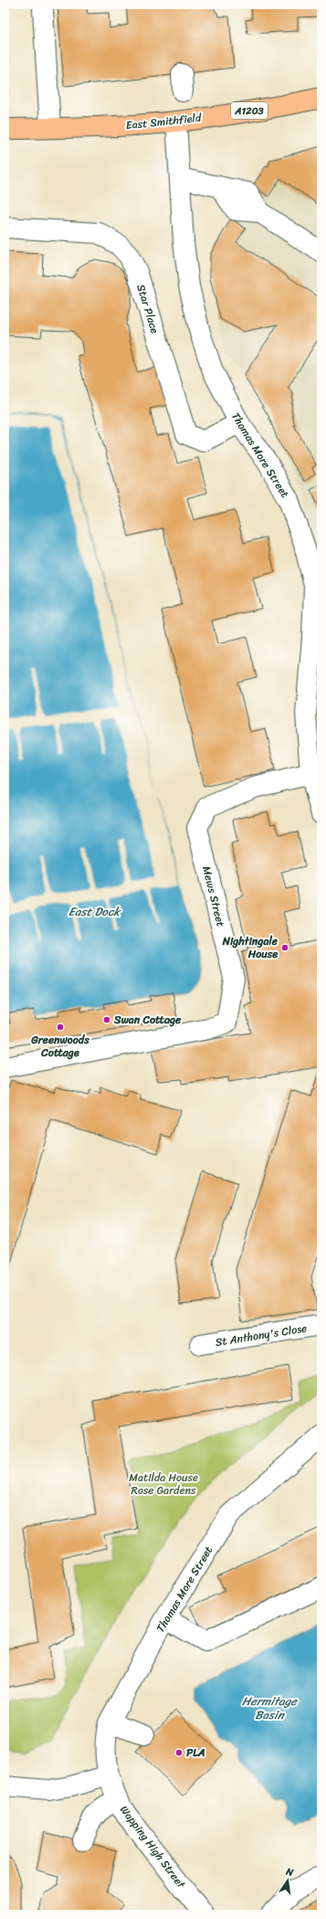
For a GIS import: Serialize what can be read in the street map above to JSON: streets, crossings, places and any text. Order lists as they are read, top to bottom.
{
  "streets": {
    "highway": ["A1203", "East Smithfield"],
    "street": [
      "Star Place",
      "Thomas More Street",
      "Mews Street",
      "St Anthony's Close",
      "Wapping High Street"
    ]
  },
  "crossings": [
    ["East Smithfield", "Thomas More Street"],
    ["Star Place", "Thomas More Street"],
    ["Thomas More Street", "Mews Street"],
    ["Thomas More Street", "Wapping High Street"]
  ],
  "water": ["East Dock", "Hermitage Basin"],
  "parks": ["Matilda House Rose Gardens"],
  "places": [
    "Nightingale House",
    "Swan Cottage",
    "Greenwoods Cottage",
    "PLA"
  ],
  "north": "top"
}
